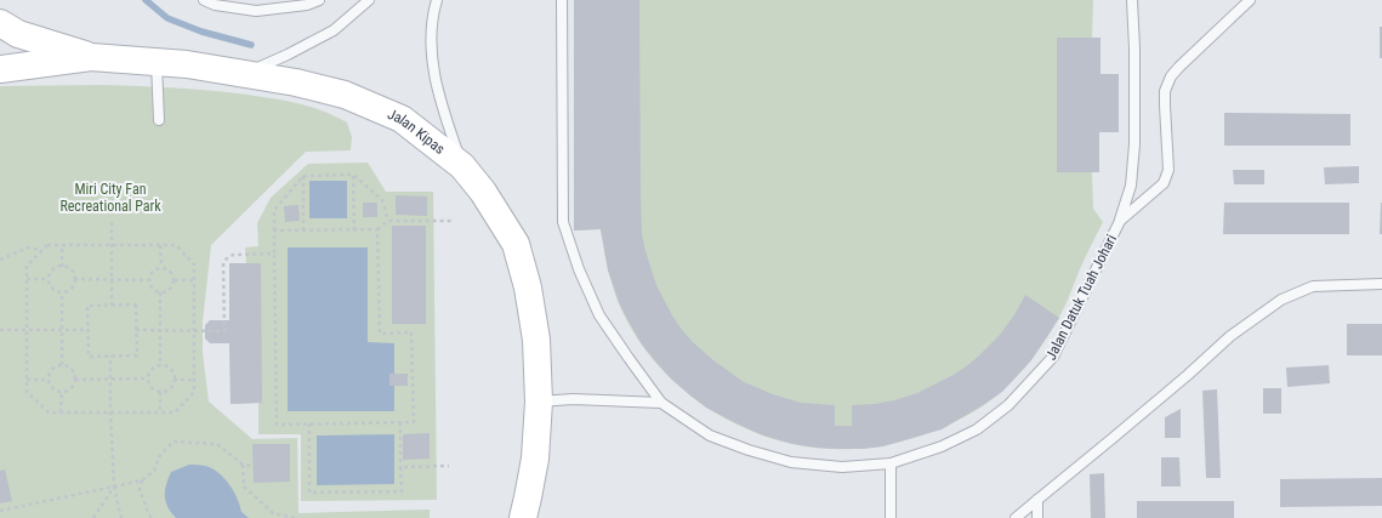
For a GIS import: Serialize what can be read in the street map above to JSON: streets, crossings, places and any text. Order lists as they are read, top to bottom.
{
  "streets": {
    "main road": ["Jalan Kipas"],
    "lane": ["Jalan Datuk Tuah Johari"]
  },
  "parks": ["Miri City Fan Recreational Park"]
}
